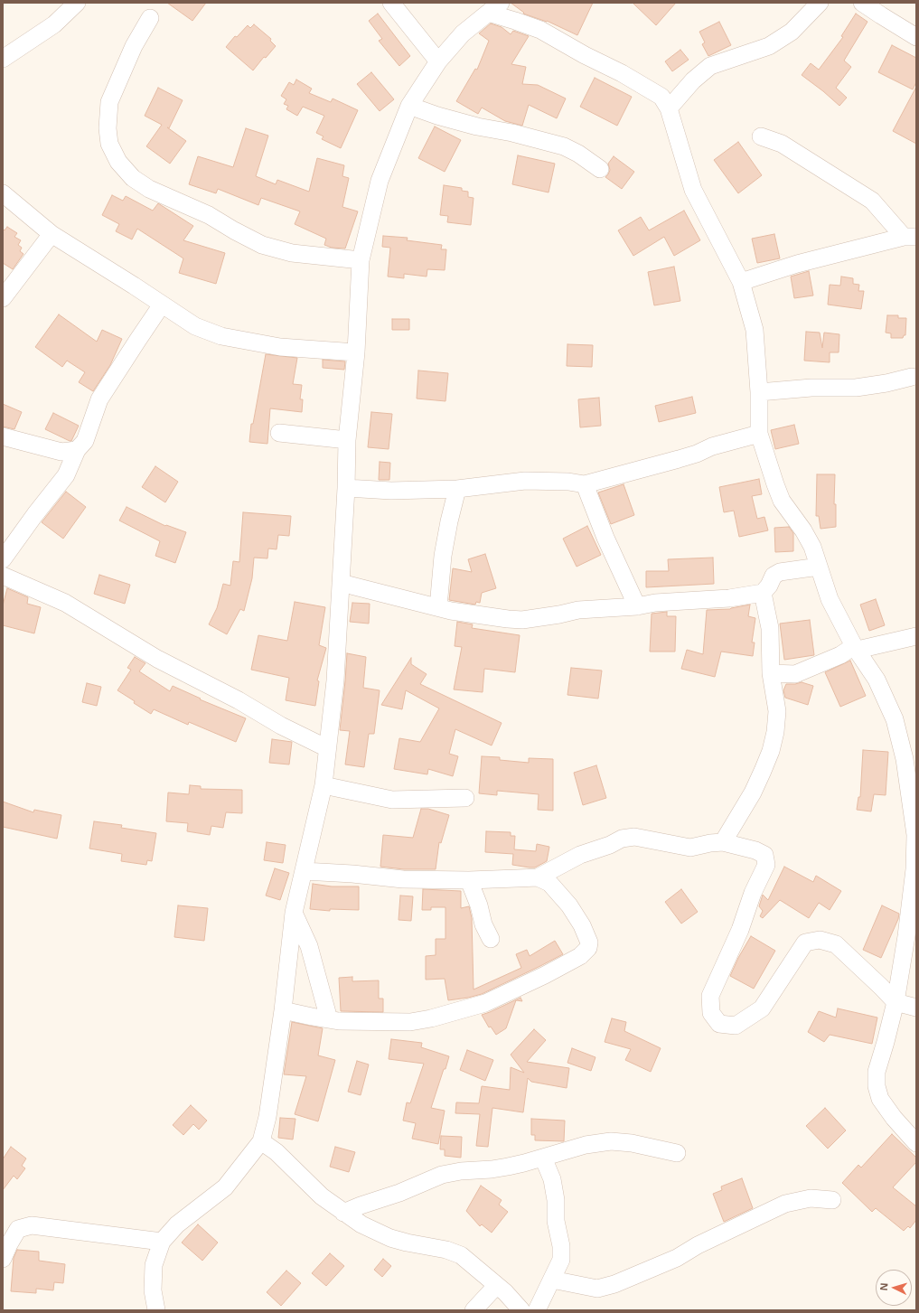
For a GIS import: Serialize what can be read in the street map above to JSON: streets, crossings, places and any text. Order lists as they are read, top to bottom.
{
  "north": "left"
}
